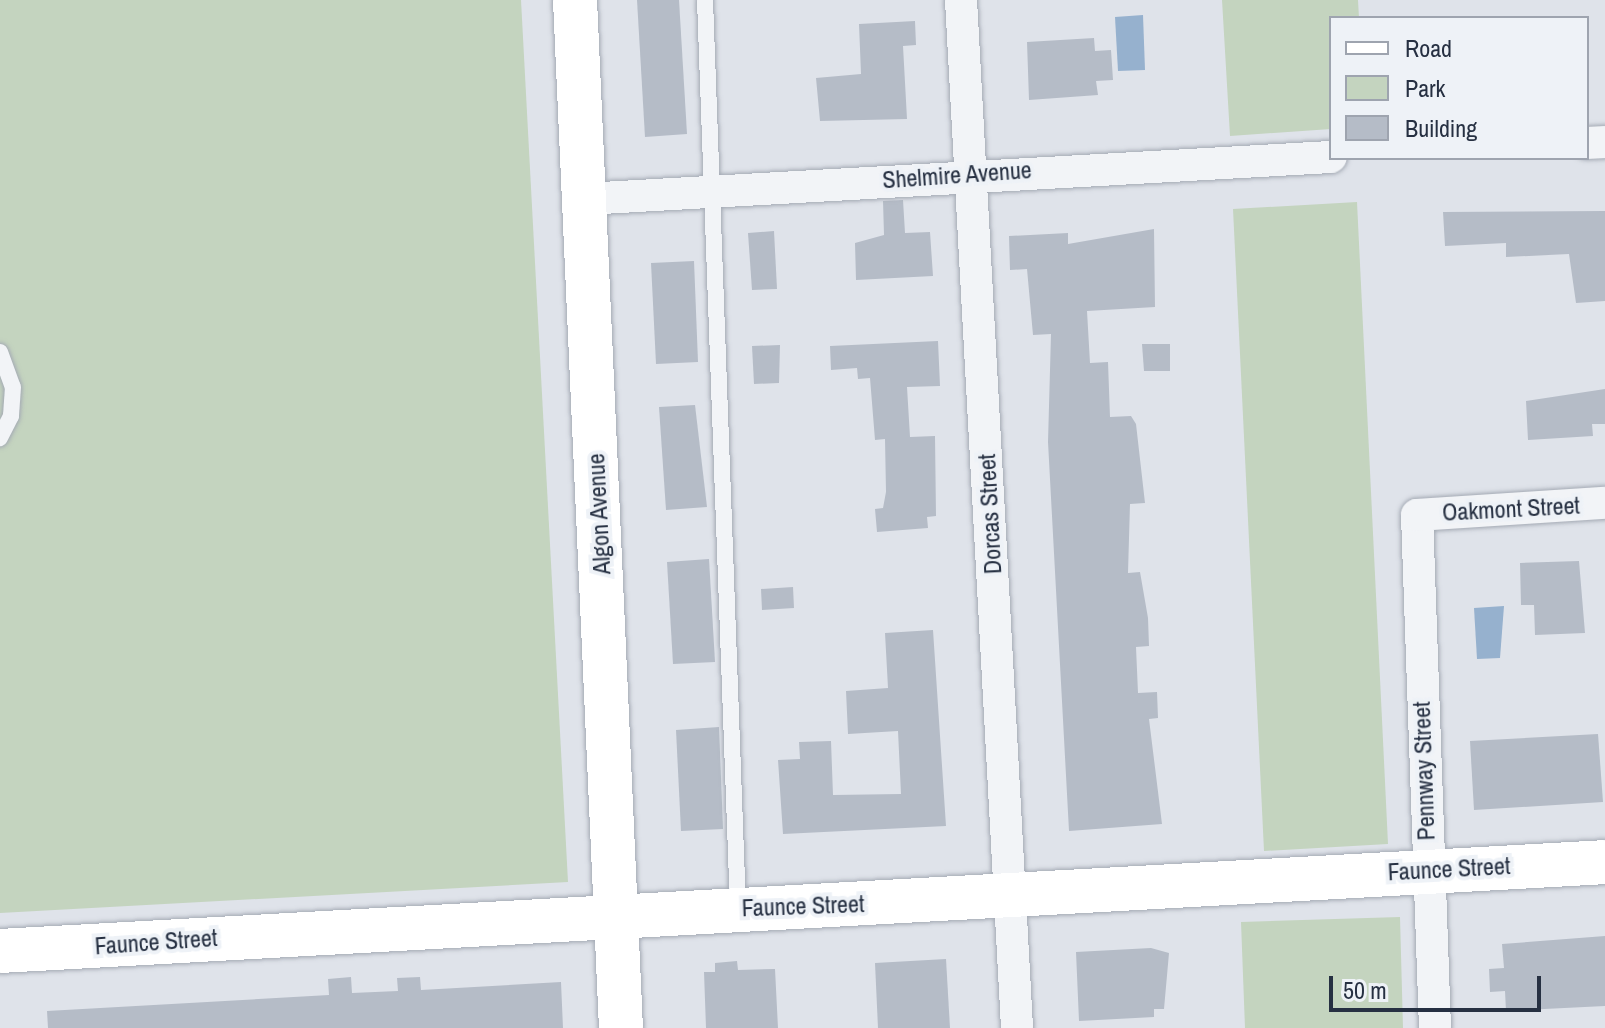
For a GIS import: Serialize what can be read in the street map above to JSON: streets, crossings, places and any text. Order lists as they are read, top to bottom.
{
  "streets": {
    "street": [
      "Shelmire Avenue",
      "Oakmont Street",
      "Algon Avenue",
      "Dorcas Street",
      "Pennway Street",
      "Faunce Street"
    ]
  },
  "crossings": [
    ["Shelmire Avenue", "Algon Avenue"],
    ["Shelmire Avenue", "Dorcas Street"],
    ["Oakmont Street", "Pennway Street"],
    ["Algon Avenue", "Faunce Street"],
    ["Dorcas Street", "Faunce Street"],
    ["Pennway Street", "Faunce Street"]
  ],
  "legend": ["Road", "Park", "Building"],
  "scale_bar": "50 m"
}
